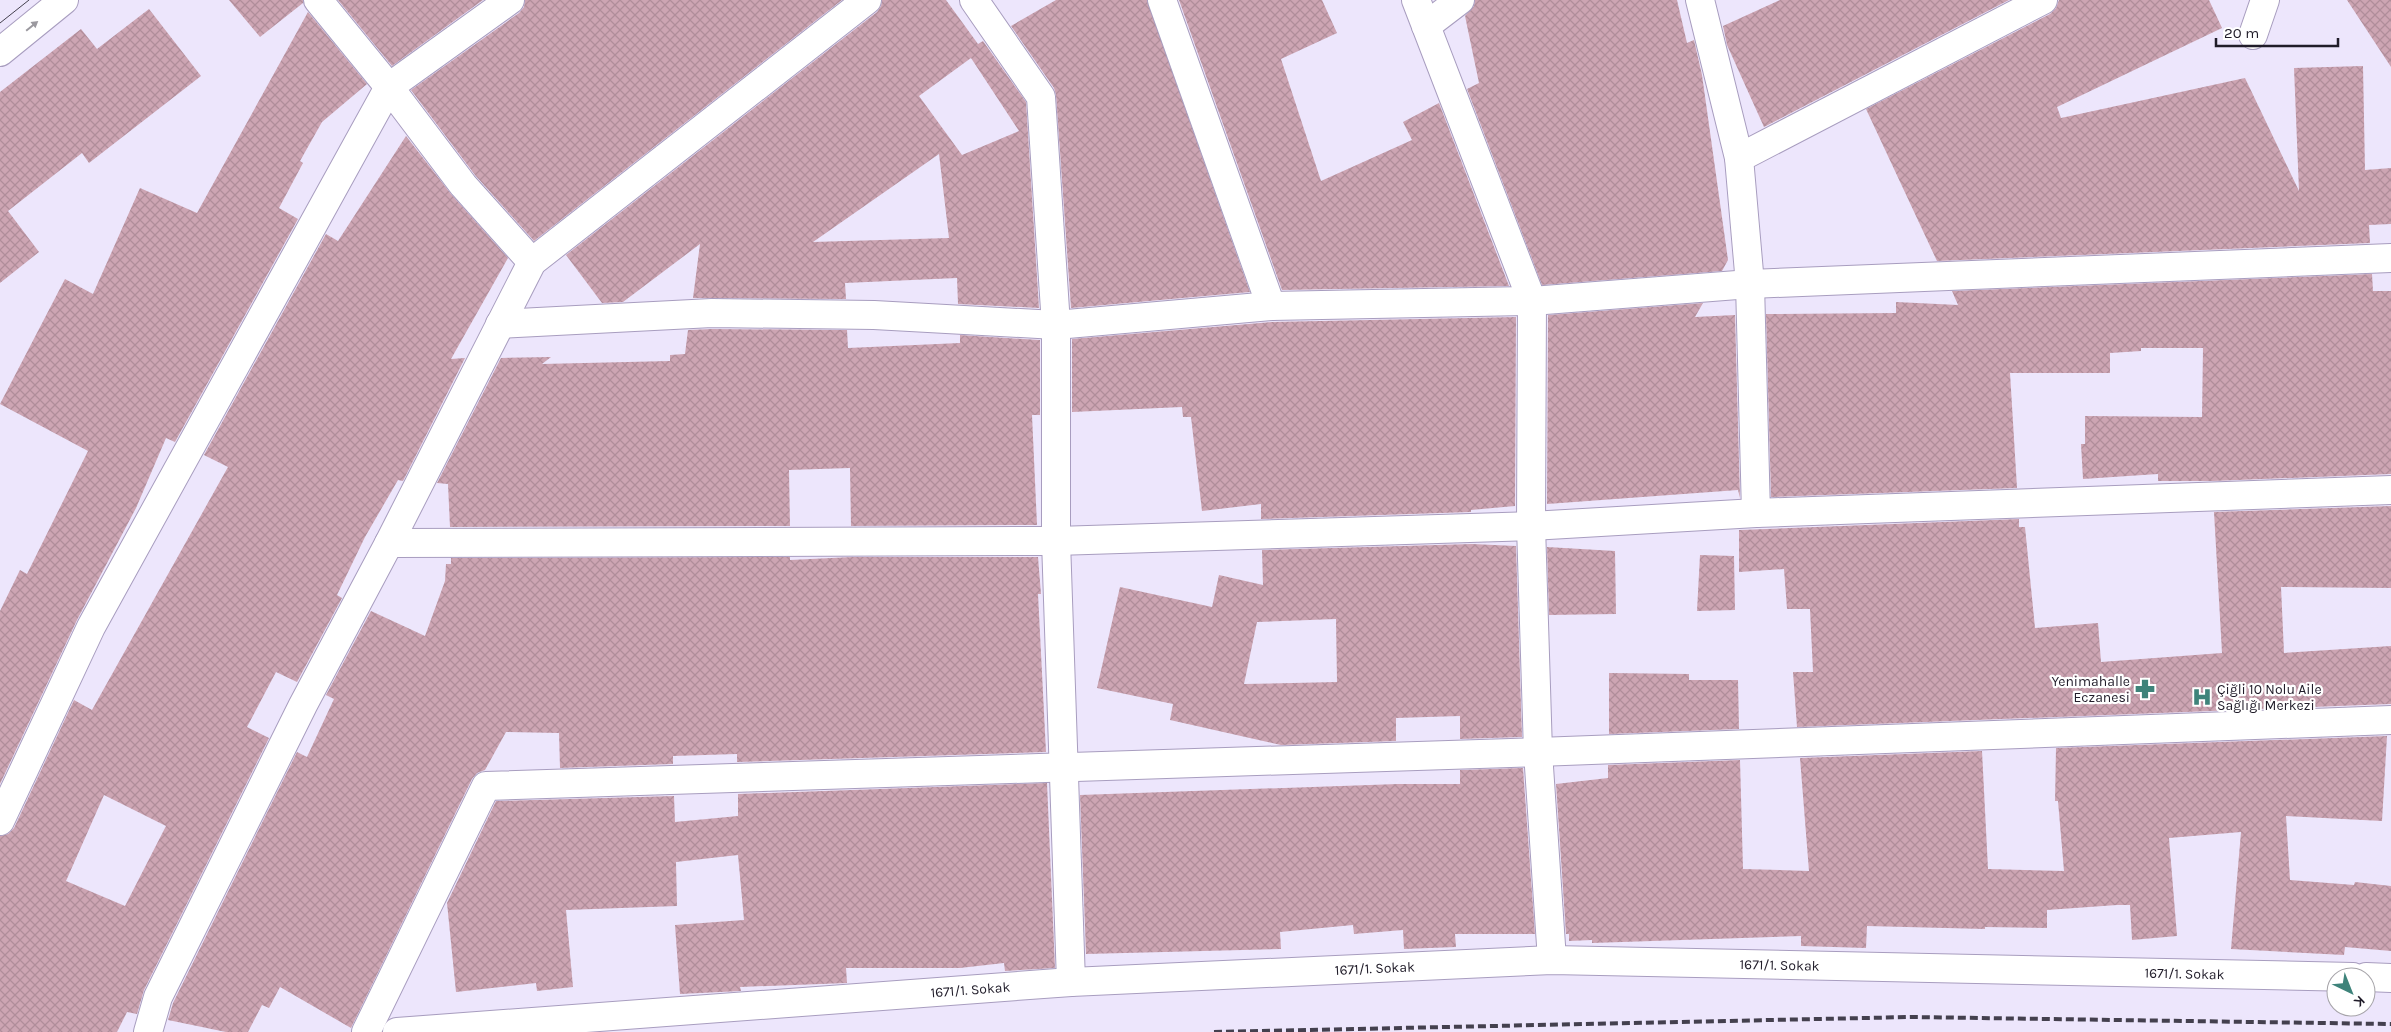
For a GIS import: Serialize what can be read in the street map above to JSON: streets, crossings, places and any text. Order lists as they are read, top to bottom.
{
  "streets": {
    "street": ["1671/1. Sokak"]
  },
  "places": {
    "pharmacy": ["Yenimahalle Eczanesi"],
    "hospital": ["Çiğli 10 Nolu Aile Sağlığı Merkezi"]
  },
  "scale_bar": "20 m",
  "north": "bottom right"
}
